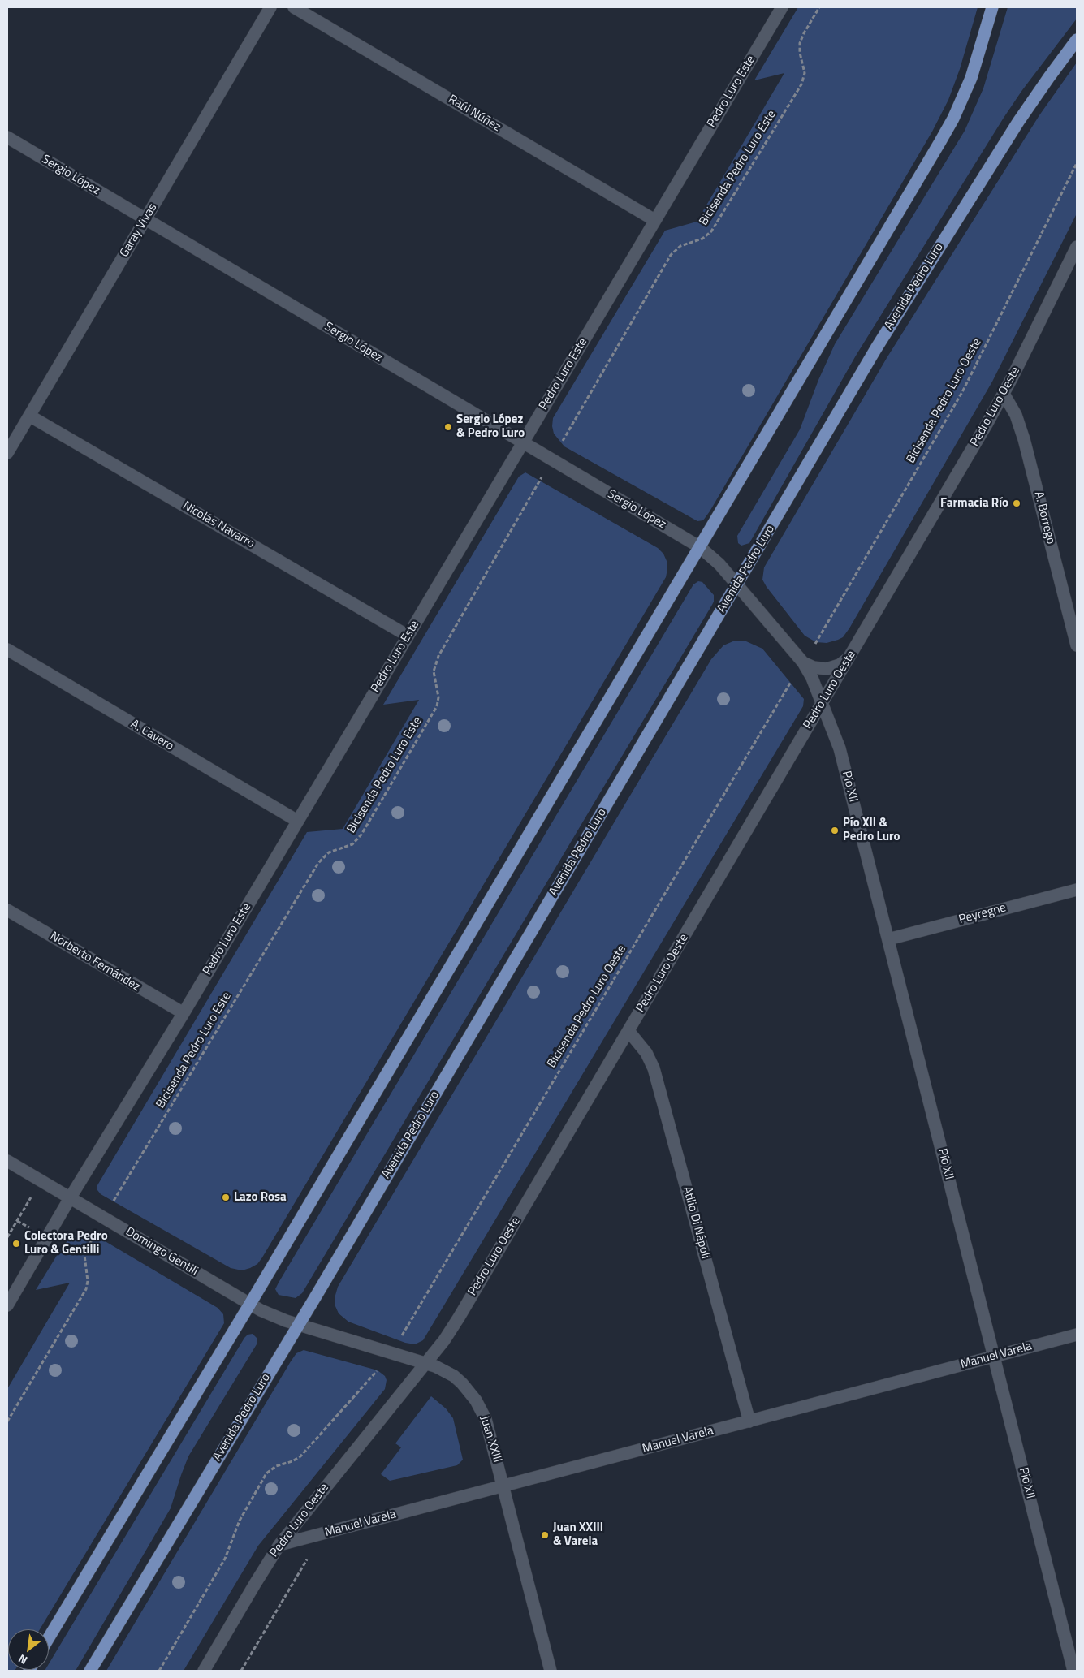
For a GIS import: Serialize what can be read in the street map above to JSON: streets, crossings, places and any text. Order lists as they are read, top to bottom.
{
  "streets": {
    "main road": ["Avenida Pedro Luro"],
    "street": [
      "Pedro Luro Este",
      "Raúl Núñez",
      "Sergio López",
      "Garay Vivas",
      "Pedro Luro Oeste",
      "A. Borrego",
      "Nicolás Navarro",
      "A. Cavero",
      "Pío XII",
      "Peyregne",
      "Norberto Fernández",
      "Atilio Di Nápoli",
      "Domingo Gentili",
      "Manuel Varela",
      "Juan XXIII"
    ],
    "path": ["Bicisenda Pedro Luro Este", "Bicisenda Pedro Luro Oeste"]
  },
  "crossings": [
    ["Pedro Luro Este", "Raúl Núñez"],
    ["Pedro Luro Este", "Sergio López"],
    ["Pedro Luro Este", "Nicolás Navarro"],
    ["Pedro Luro Este", "A. Cavero"],
    ["Pedro Luro Este", "Norberto Fernández"],
    ["Pedro Luro Este", "Domingo Gentili"],
    ["Sergio López", "Garay Vivas"],
    ["Sergio López", "Pío XII"],
    ["Garay Vivas", "Nicolás Navarro"],
    ["Avenida Pedro Luro", "Pío XII"],
    ["Avenida Pedro Luro", "Domingo Gentili"],
    ["Avenida Pedro Luro", "Juan XXIII"],
    ["Pedro Luro Oeste", "A. Borrego"],
    ["Pedro Luro Oeste", "Pío XII"],
    ["Pedro Luro Oeste", "Atilio Di Nápoli"],
    ["Pedro Luro Oeste", "Manuel Varela"],
    ["Pedro Luro Oeste", "Juan XXIII"],
    ["Pío XII", "Peyregne"],
    ["Pío XII", "Manuel Varela"],
    ["Atilio Di Nápoli", "Manuel Varela"],
    ["Domingo Gentili", "Juan XXIII"],
    ["Manuel Varela", "Juan XXIII"]
  ],
  "places": [
    "Sergio López & Pedro Luro",
    "Farmacia Río",
    "Pío XII & Pedro Luro",
    "Lazo Rosa",
    "Colectora Pedro Luro & Gentilli",
    "Juan XXIII & Varela"
  ],
  "north": "bottom left"
}
